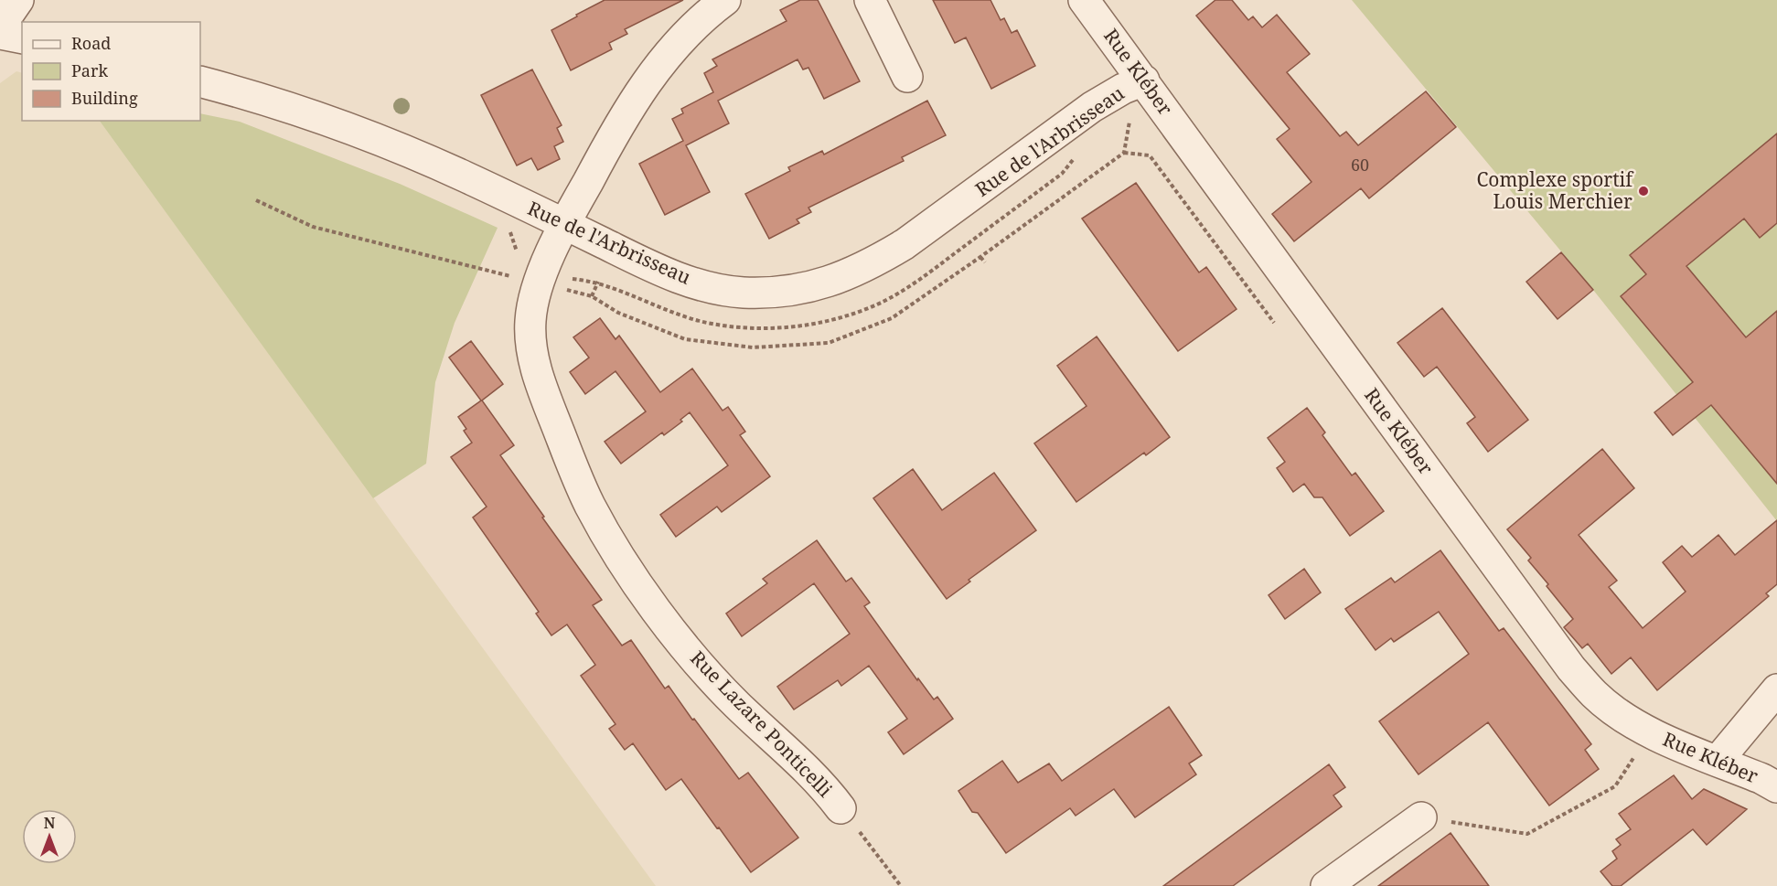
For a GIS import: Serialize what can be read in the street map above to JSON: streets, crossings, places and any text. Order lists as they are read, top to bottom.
{
  "streets": {
    "street": ["Rue Kléber", "Rue de l'Arbrisseau", "Rue Lazare Ponticelli"]
  },
  "crossings": [
    ["Rue Kléber", "Rue de l'Arbrisseau"],
    ["Rue de l'Arbrisseau", "Rue Lazare Ponticelli"]
  ],
  "places": ["Complexe sportif Louis Merchier"],
  "house_numbers": ["60"],
  "legend": ["Road", "Park", "Building"],
  "north": "top"
}
